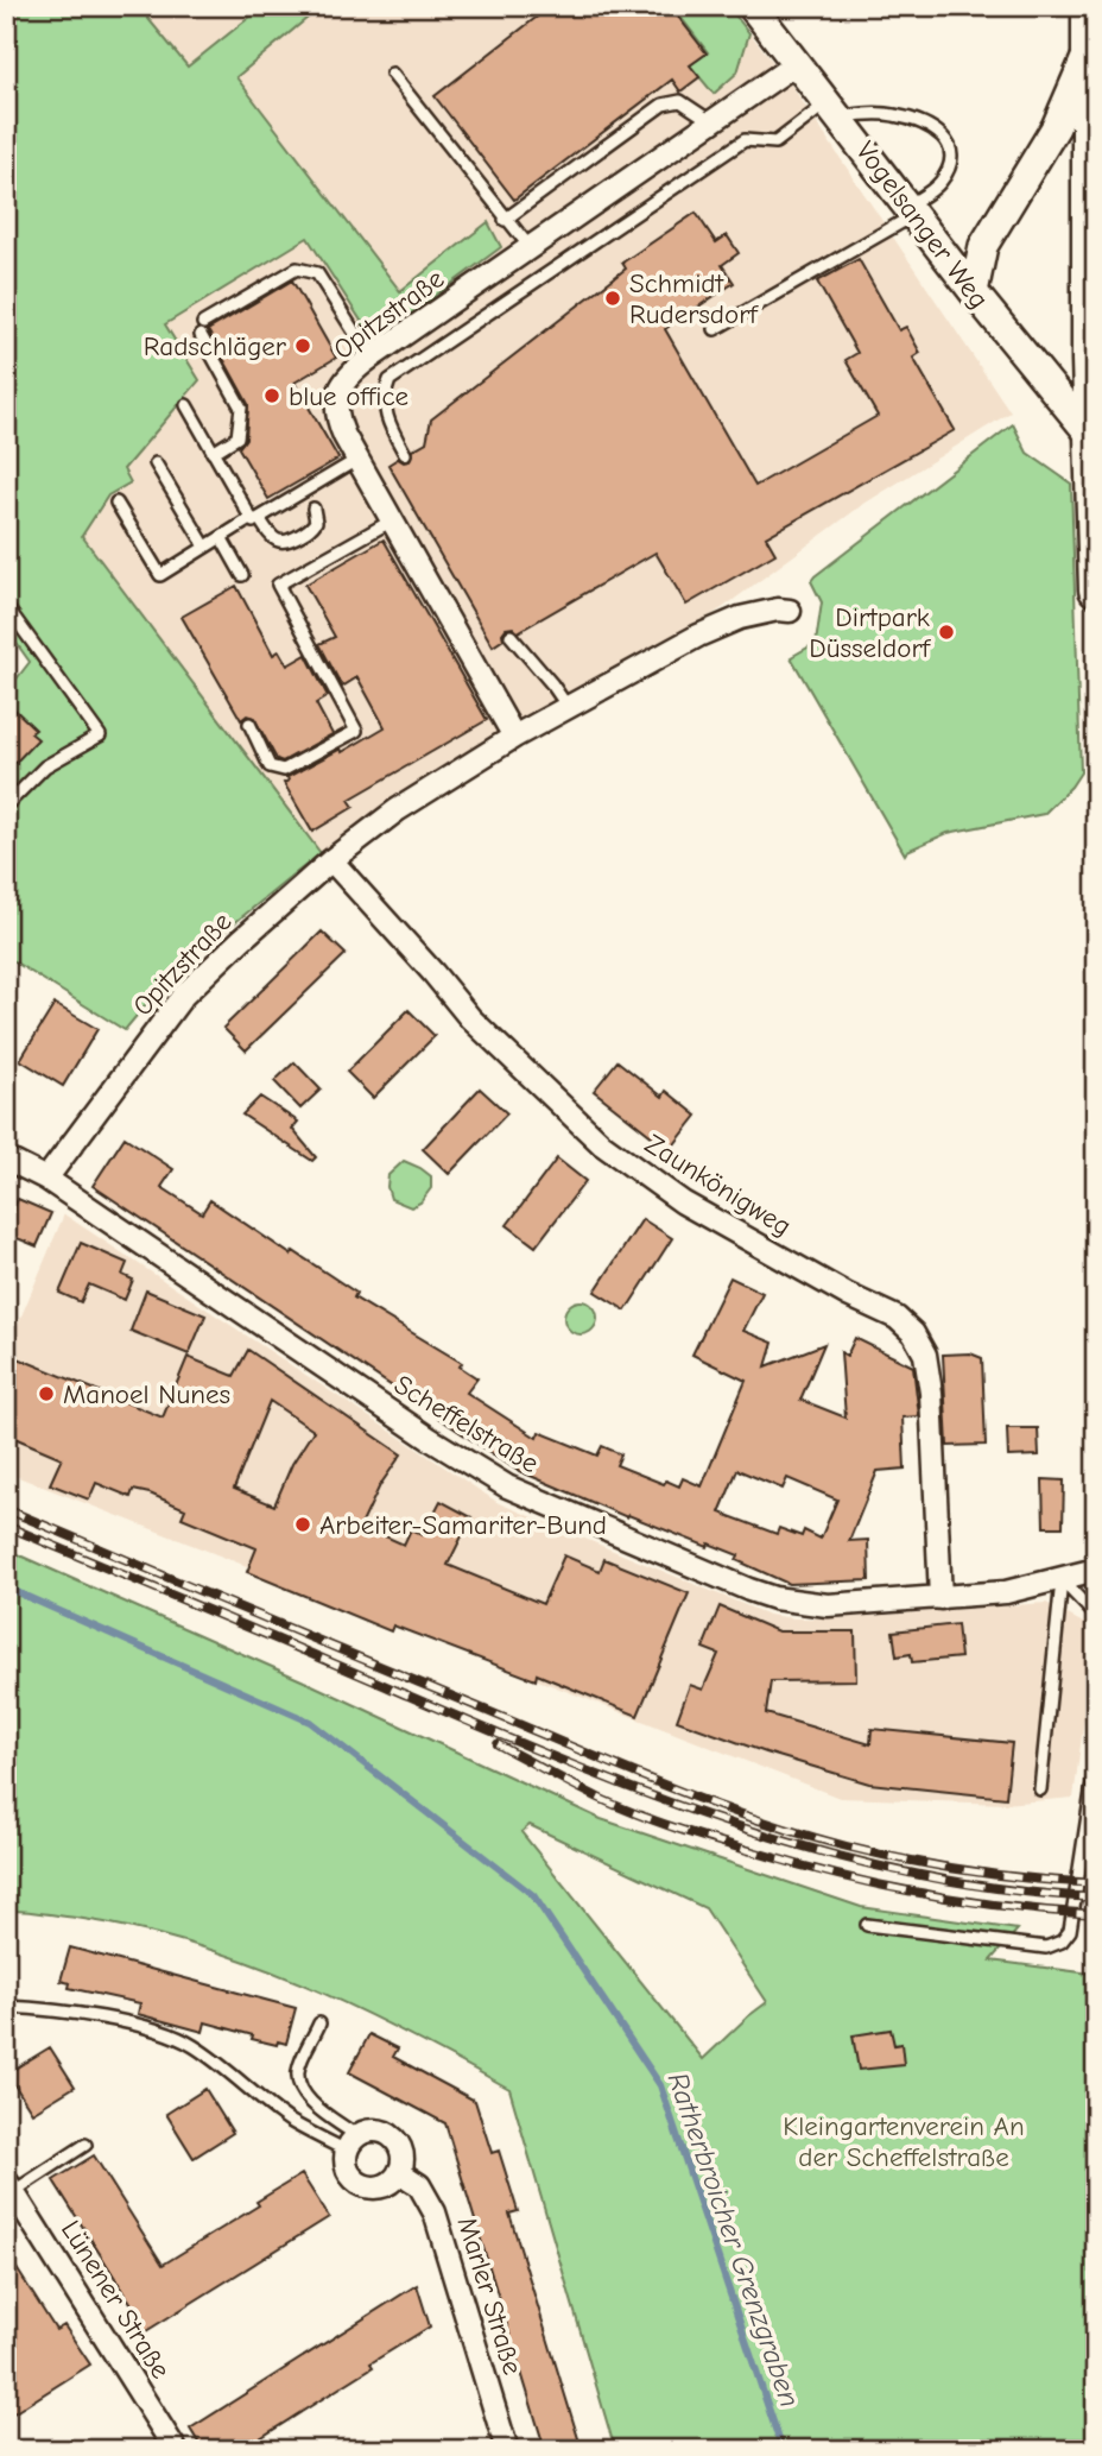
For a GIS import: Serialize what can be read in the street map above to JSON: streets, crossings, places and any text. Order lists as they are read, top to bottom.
{
  "streets": {
    "street": [
      "Vogelsanger Weg",
      "Opitzstraße",
      "Zaunkönigweg",
      "Scheffelstraße",
      "Marler Straße",
      "Lünener Straße"
    ]
  },
  "crossings": [
    ["Vogelsanger Weg", "Opitzstraße"],
    ["Opitzstraße", "Zaunkönigweg"],
    ["Opitzstraße", "Scheffelstraße"],
    ["Zaunkönigweg", "Scheffelstraße"]
  ],
  "water": ["Ratherbroicher Grenzgraben"],
  "parks": ["Kleingartenverein An der Scheffelstraße"],
  "places": [
    "Schmidt Rudersdorf",
    "Radschläger",
    "blue office",
    "Dirtpark Düsseldorf",
    "Manoel Nunes",
    "Arbeiter-Samariter-Bund"
  ]
}
